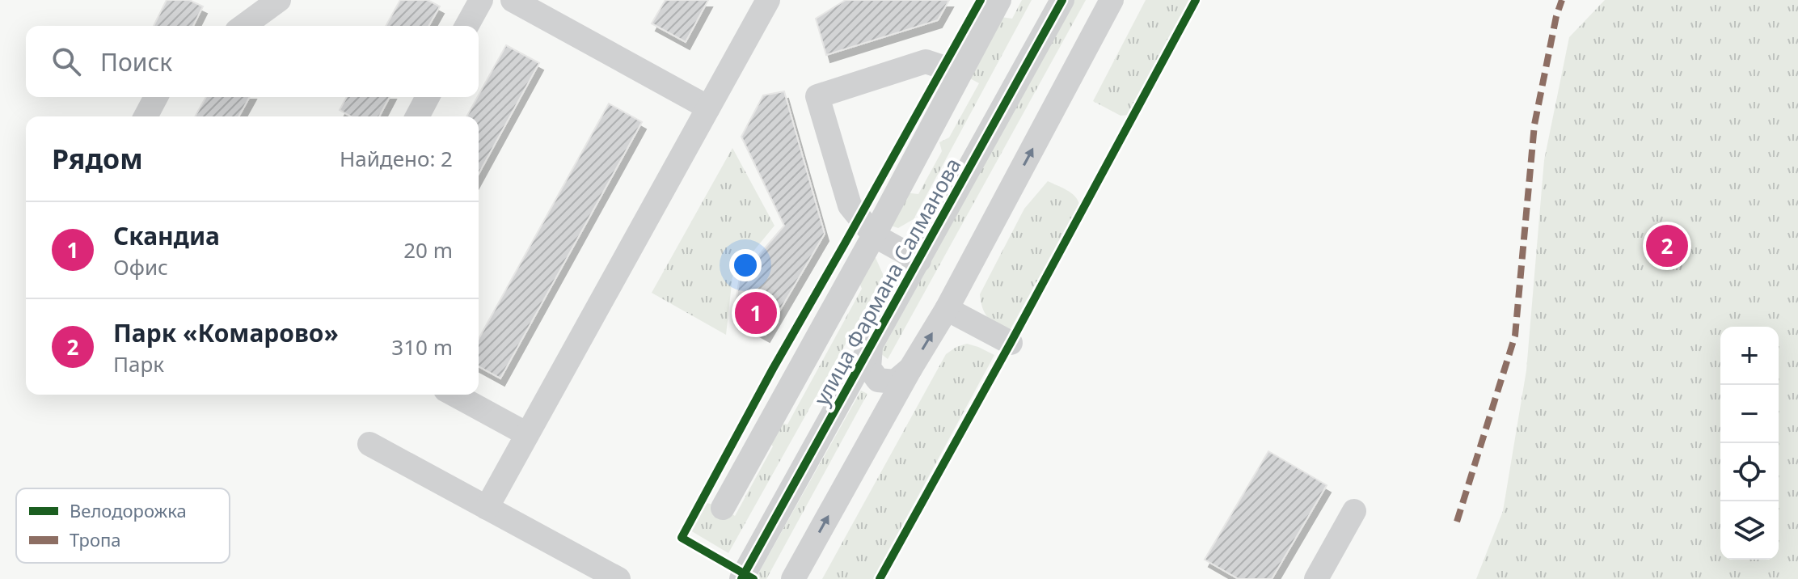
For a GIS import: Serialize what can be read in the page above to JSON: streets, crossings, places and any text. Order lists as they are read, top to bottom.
{
  "streets": {
    "street": ["улица Фармана Салманова"]
  },
  "legend": ["Велодорожка", "Тропа"],
  "page": {
    "search": "Поиск",
    "heading": ["Рядом", "Найдено: 2"],
    "list": [
      {
        "mark": "1",
        "name": "Скандиа",
        "note": "Офис",
        "value": "20 m"
      },
      {
        "mark": "2",
        "name": "Парк «Комарово»",
        "note": "Парк",
        "value": "310 m"
      }
    ],
    "pins": ["2", "1"],
    "map_buttons": ["+", "−"]
  }
}
